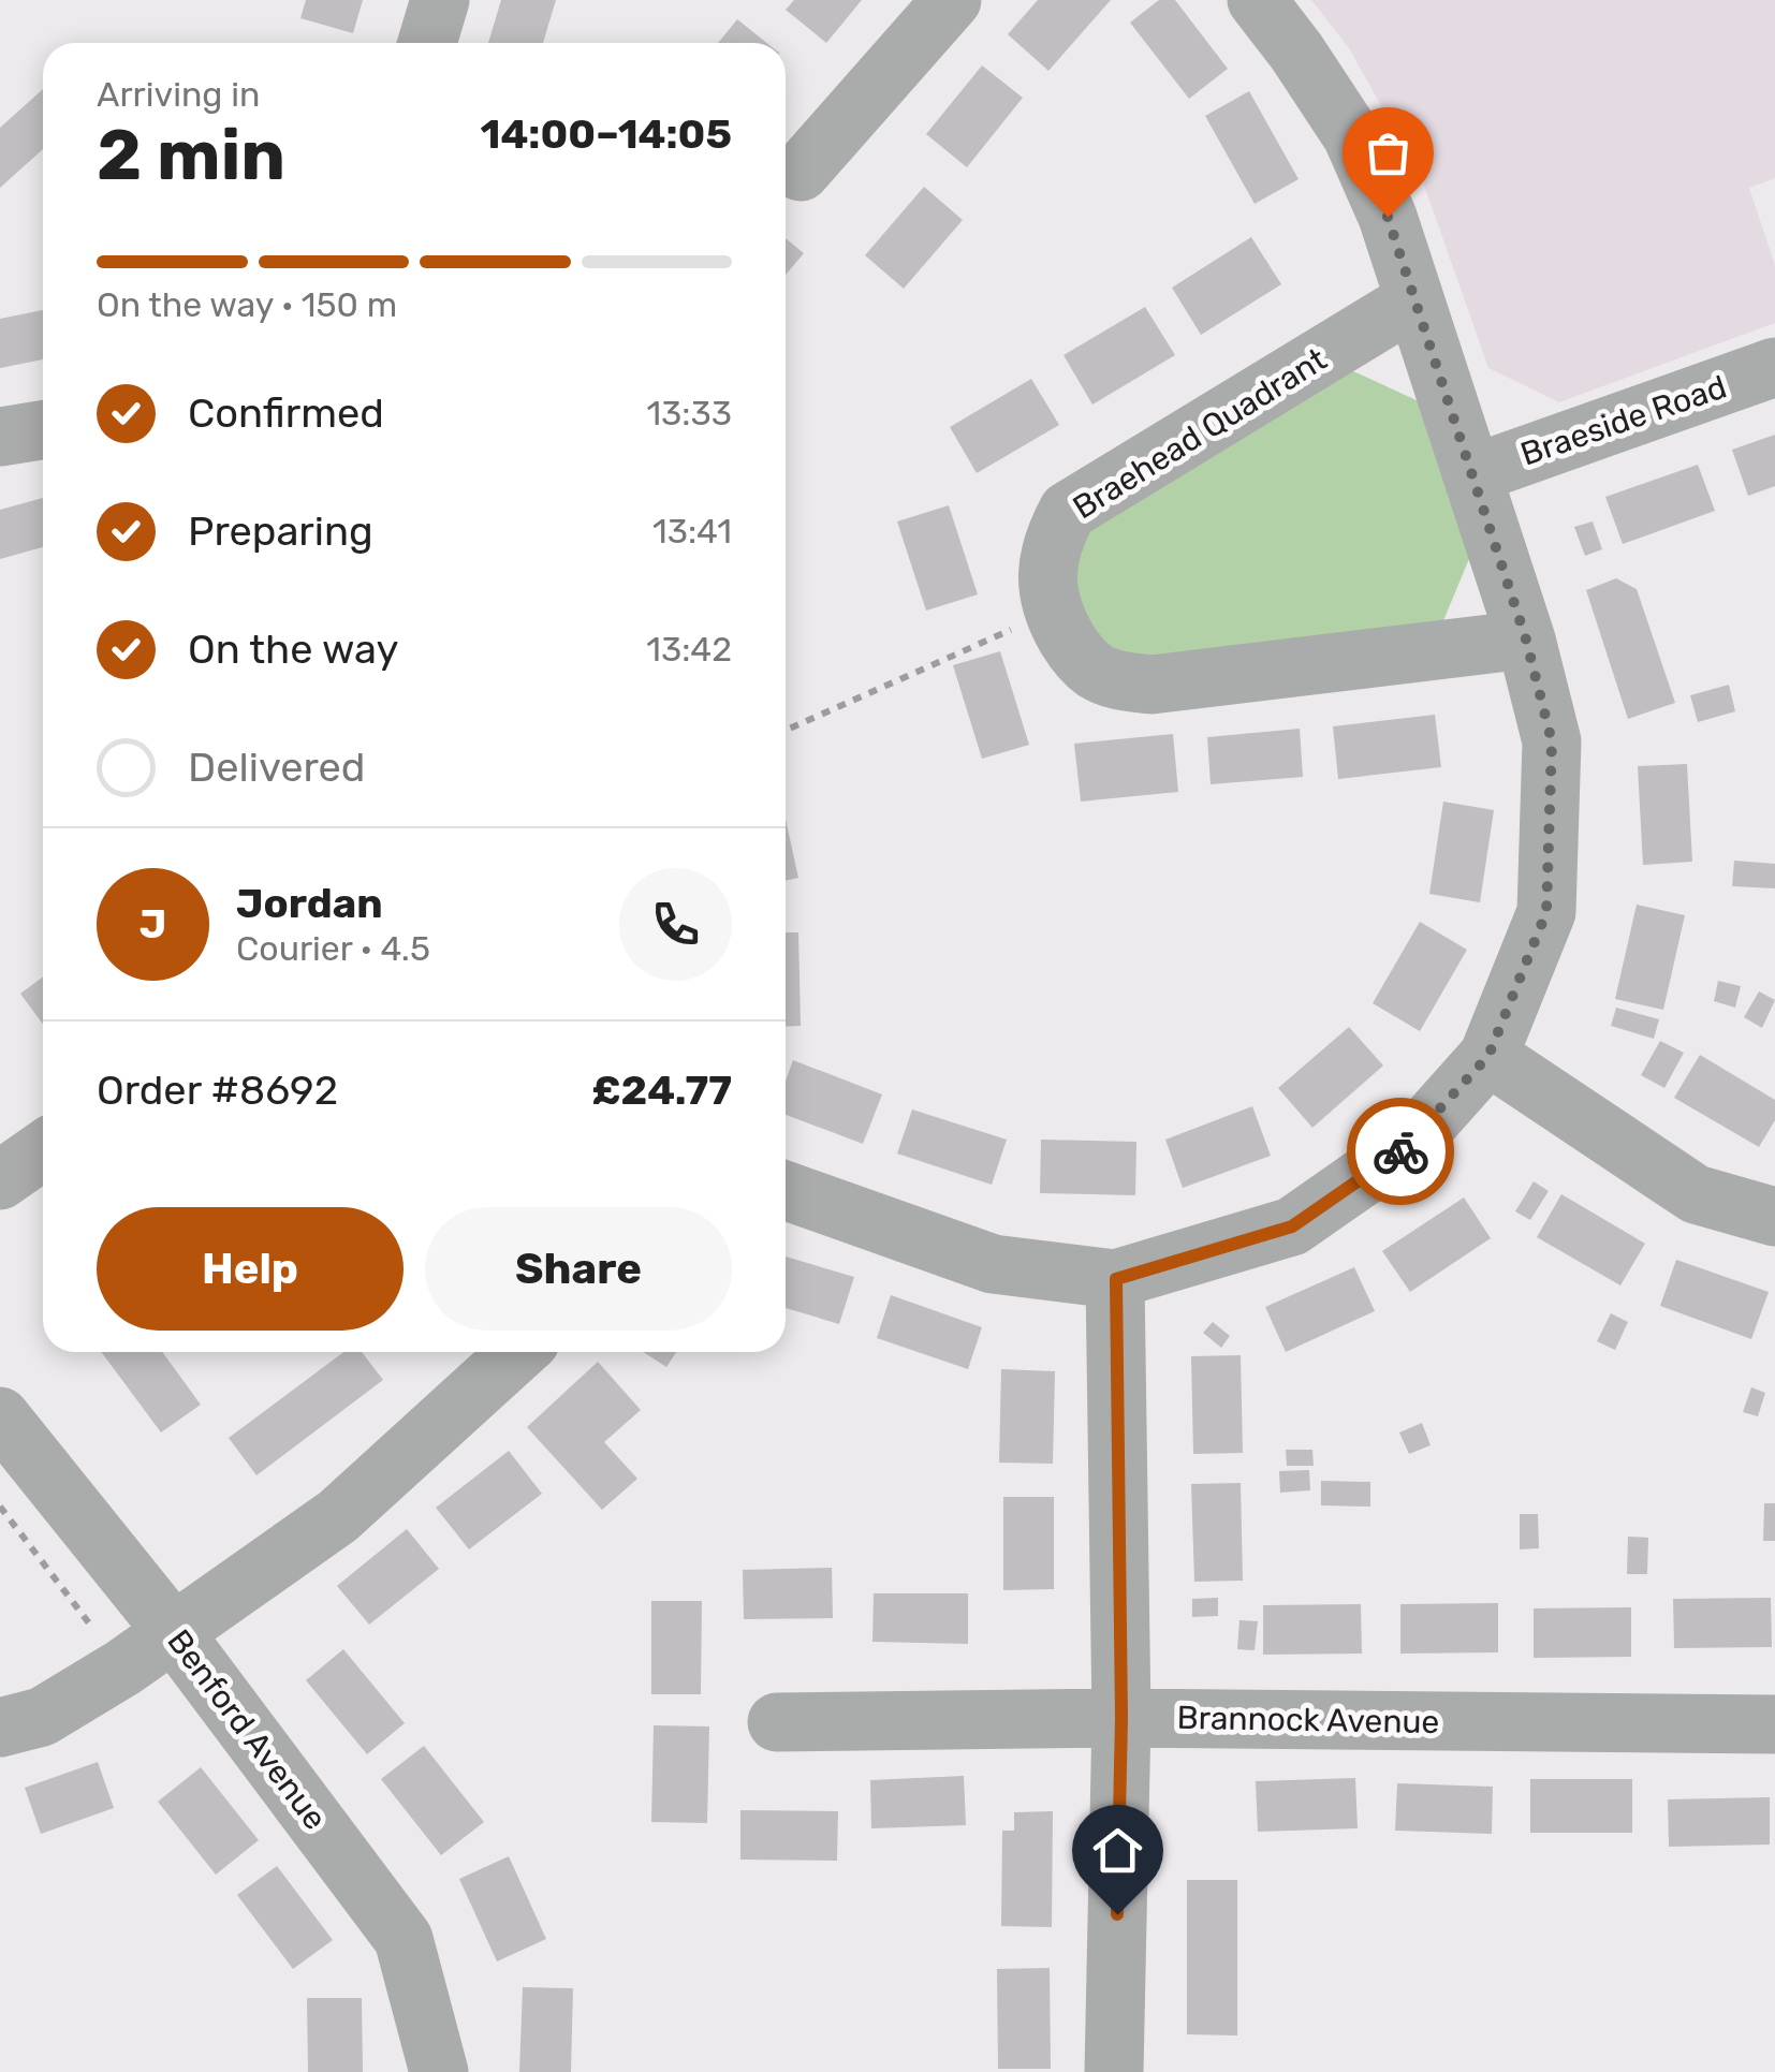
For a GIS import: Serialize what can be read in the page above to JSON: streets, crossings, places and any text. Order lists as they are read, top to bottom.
{
  "streets": {
    "street": [
      "Braeside Road",
      "Braehead Quadrant",
      "Brannock Avenue",
      "Benford Avenue"
    ]
  },
  "page": {
    "heading": ["2 min", "Arriving in", "14:00–14:05"],
    "panel": [
      "Jordan",
      "Courier · 4.5",
      "Order #8692",
      "£24.77"
    ],
    "bar": "On the way · 150 m",
    "list": [
      ["Confirmed", "13:33"],
      ["Preparing", "13:41"],
      ["On the way", "13:42"],
      "Delivered"
    ],
    "round": "J",
    "buttons": ["Help", "Share"]
  }
}
